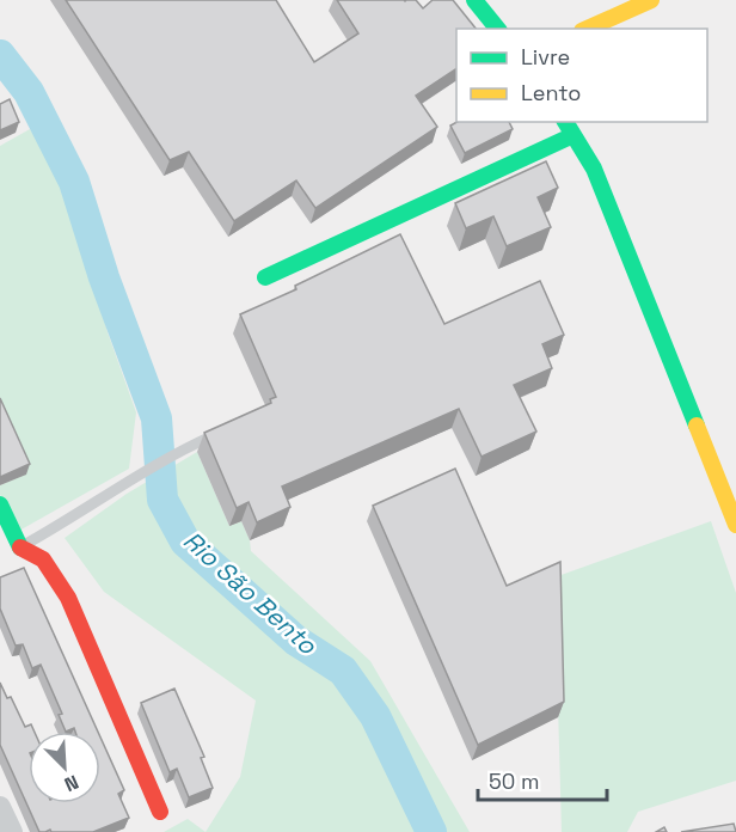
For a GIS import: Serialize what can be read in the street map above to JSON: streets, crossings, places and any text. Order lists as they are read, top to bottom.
{
  "water": ["Rio São Bento"],
  "legend": ["Livre", "Lento"],
  "scale_bar": "50 m",
  "north": "bottom right"
}
